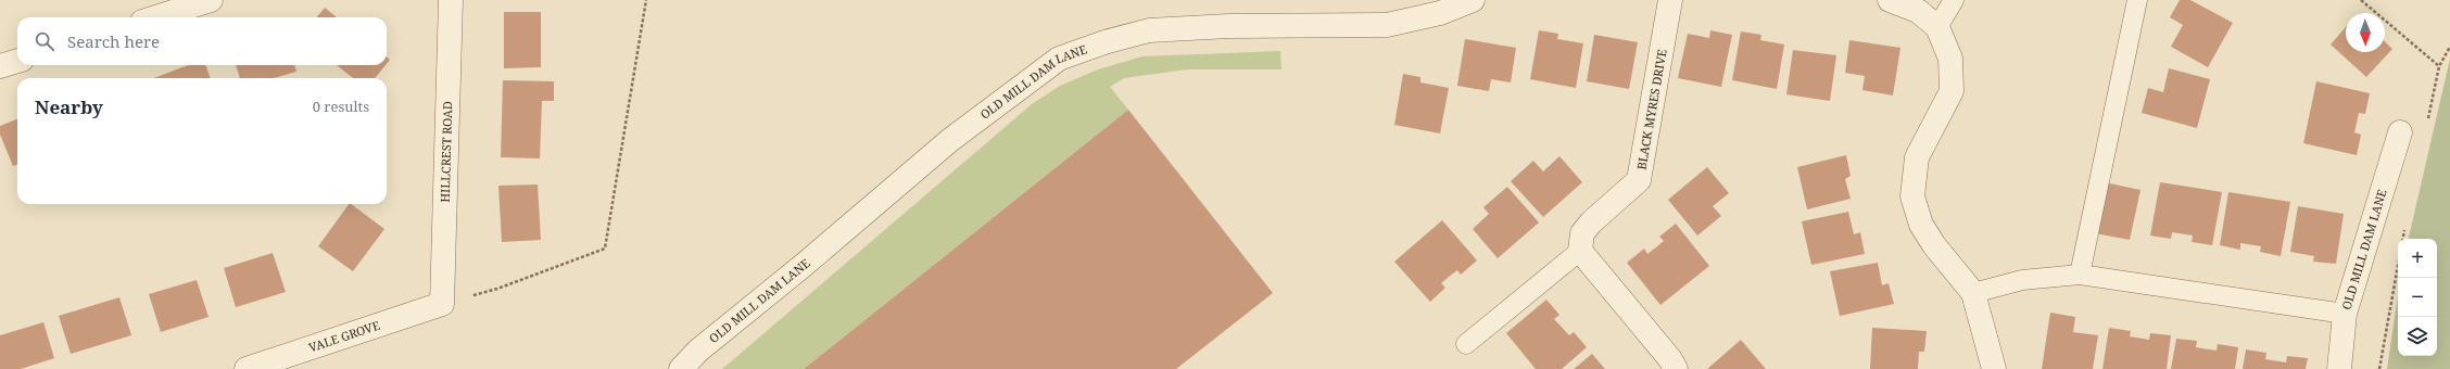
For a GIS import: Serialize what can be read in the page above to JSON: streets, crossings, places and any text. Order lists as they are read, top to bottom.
{
  "streets": {
    "street": [
      "OLD MILL DAM LANE",
      "BLACK MYRES DRIVE",
      "HILLCREST ROAD",
      "VALE GROVE"
    ]
  },
  "crossings": [
    ["HILLCREST ROAD", "VALE GROVE"]
  ],
  "north": "bottom",
  "page": {
    "search": "Search here",
    "heading": ["Nearby", "0 results"],
    "map_buttons": ["+", "−"]
  }
}
